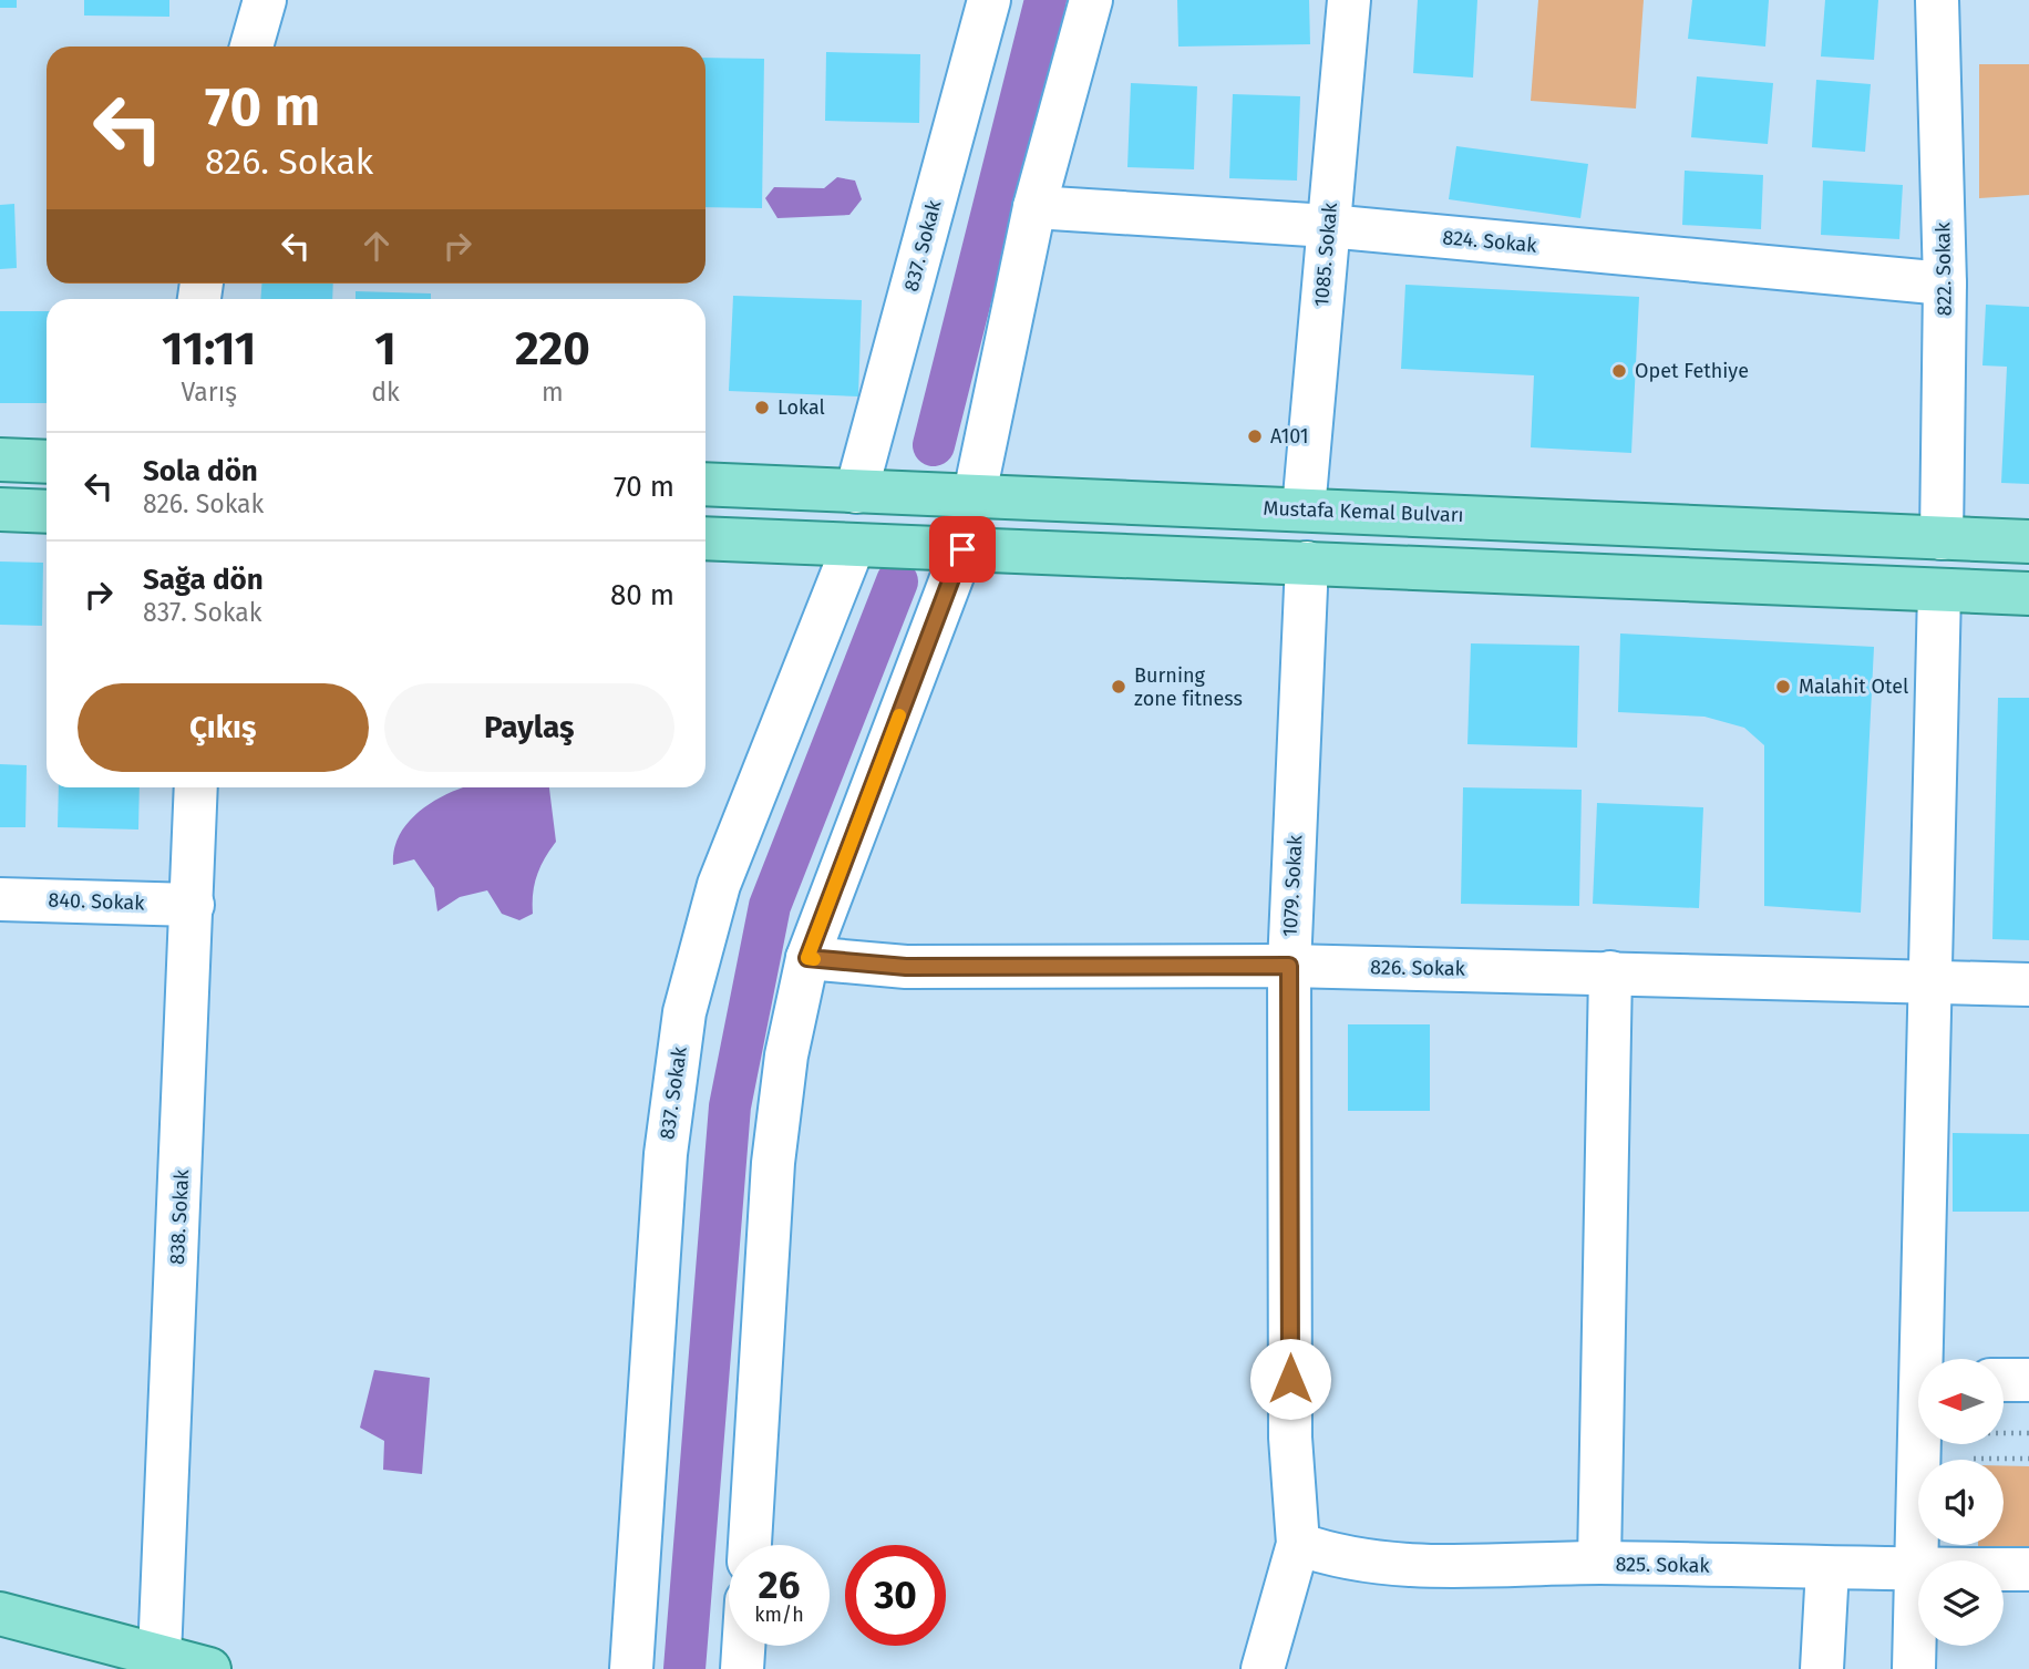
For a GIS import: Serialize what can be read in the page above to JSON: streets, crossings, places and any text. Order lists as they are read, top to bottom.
{
  "streets": {
    "main road": ["Mustafa Kemal Bulvarı"],
    "street": [
      "824. Sokak",
      "837. Sokak",
      "1085. Sokak",
      "822. Sokak",
      "1079. Sokak",
      "840. Sokak",
      "826. Sokak",
      "838. Sokak",
      "825. Sokak"
    ]
  },
  "crossings": [
    ["824. Sokak", "1085. Sokak"],
    ["824. Sokak", "822. Sokak"],
    ["837. Sokak", "Mustafa Kemal Bulvarı"],
    ["1085. Sokak", "Mustafa Kemal Bulvarı"],
    ["822. Sokak", "Mustafa Kemal Bulvarı"],
    ["1079. Sokak", "826. Sokak"],
    ["1079. Sokak", "825. Sokak"],
    ["840. Sokak", "838. Sokak"]
  ],
  "places": [
    "Opet Fethiye",
    "Lokal",
    "A101",
    "Burning zone fitness",
    "Malahit Otel"
  ],
  "north": "left",
  "page": {
    "turn": ["70 m", "826. Sokak"],
    "eta": [
      "11:11",
      "Varış",
      "1",
      "dk",
      "220",
      "m"
    ],
    "list": [
      {
        "name": "Sola dön",
        "note": "826. Sokak",
        "value": "70 m"
      },
      {
        "name": "Sağa dön",
        "note": "837. Sokak",
        "value": "80 m"
      }
    ],
    "buttons": ["Çıkış", "Paylaş"],
    "speed": "26 km/h",
    "limit": "30"
  }
}
